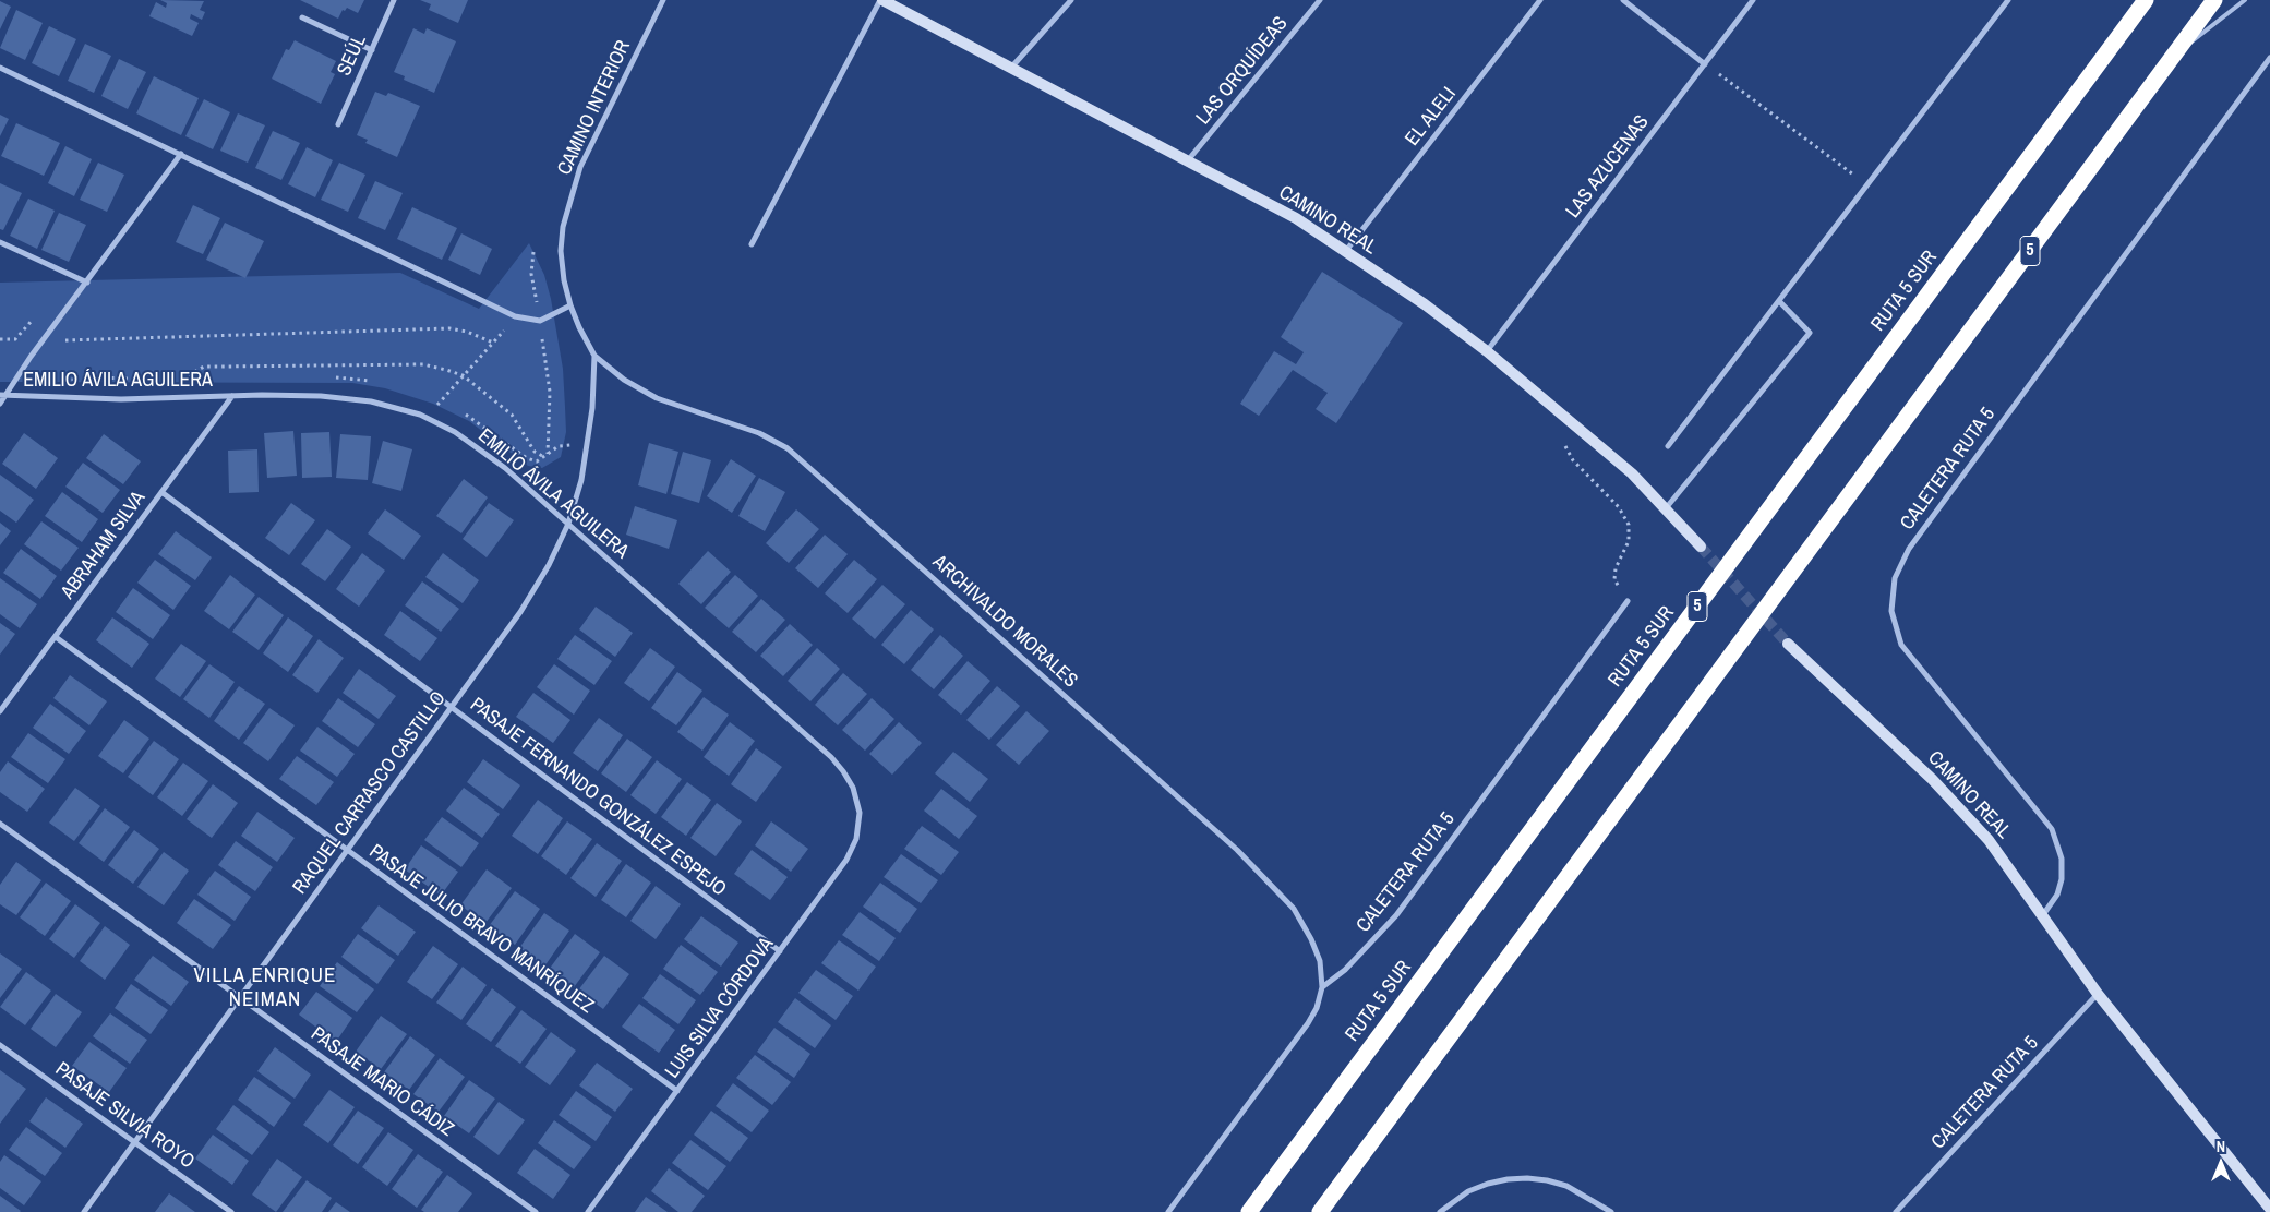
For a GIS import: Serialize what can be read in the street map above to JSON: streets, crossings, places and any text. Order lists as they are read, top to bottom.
{
  "streets": {
    "highway": ["5", "RUTA 5 SUR"],
    "street": [
      "SEÚL",
      "LAS ORQUÍDEAS",
      "CAMINO INTERIOR",
      "EL ALELI",
      "LAS AZUCENAS",
      "CAMINO REAL",
      "EMILIO ÁVILA AGUILERA",
      "CALETERA RUTA 5",
      "ABRAHAM SILVA",
      "ARCHIVALDO MORALES",
      "RAQUEL CARRASCO CASTILLO",
      "PASAJE FERNANDO GONZÁLEZ ESPEJO",
      "PASAJE JULIO BRAVO MANRÍQUEZ",
      "LUIS SILVA CÓRDOVA",
      "PASAJE MARIO CÁDIZ",
      "PASAJE SILVIA ROYO"
    ]
  },
  "crossings": [
    ["LAS ORQUÍDEAS", "CAMINO REAL"],
    ["CAMINO INTERIOR", "ARCHIVALDO MORALES"],
    ["CAMINO INTERIOR", "RAQUEL CARRASCO CASTILLO"],
    ["EL ALELI", "CAMINO REAL"],
    ["LAS AZUCENAS", "CAMINO REAL"],
    ["CAMINO REAL", "CALETERA RUTA 5"],
    ["EMILIO ÁVILA AGUILERA", "ABRAHAM SILVA"],
    ["EMILIO ÁVILA AGUILERA", "RAQUEL CARRASCO CASTILLO"],
    ["EMILIO ÁVILA AGUILERA", "LUIS SILVA CÓRDOVA"],
    ["CALETERA RUTA 5", "ARCHIVALDO MORALES"],
    ["ABRAHAM SILVA", "PASAJE FERNANDO GONZÁLEZ ESPEJO"],
    ["ABRAHAM SILVA", "PASAJE JULIO BRAVO MANRÍQUEZ"],
    ["ARCHIVALDO MORALES", "RAQUEL CARRASCO CASTILLO"],
    ["RAQUEL CARRASCO CASTILLO", "PASAJE FERNANDO GONZÁLEZ ESPEJO"],
    ["RAQUEL CARRASCO CASTILLO", "PASAJE JULIO BRAVO MANRÍQUEZ"],
    ["RAQUEL CARRASCO CASTILLO", "PASAJE MARIO CÁDIZ"],
    ["RAQUEL CARRASCO CASTILLO", "PASAJE SILVIA ROYO"],
    ["PASAJE FERNANDO GONZÁLEZ ESPEJO", "LUIS SILVA CÓRDOVA"],
    ["PASAJE JULIO BRAVO MANRÍQUEZ", "LUIS SILVA CÓRDOVA"]
  ],
  "districts": ["VILLA ENRIQUE NEIMAN"],
  "north": "top"
}
